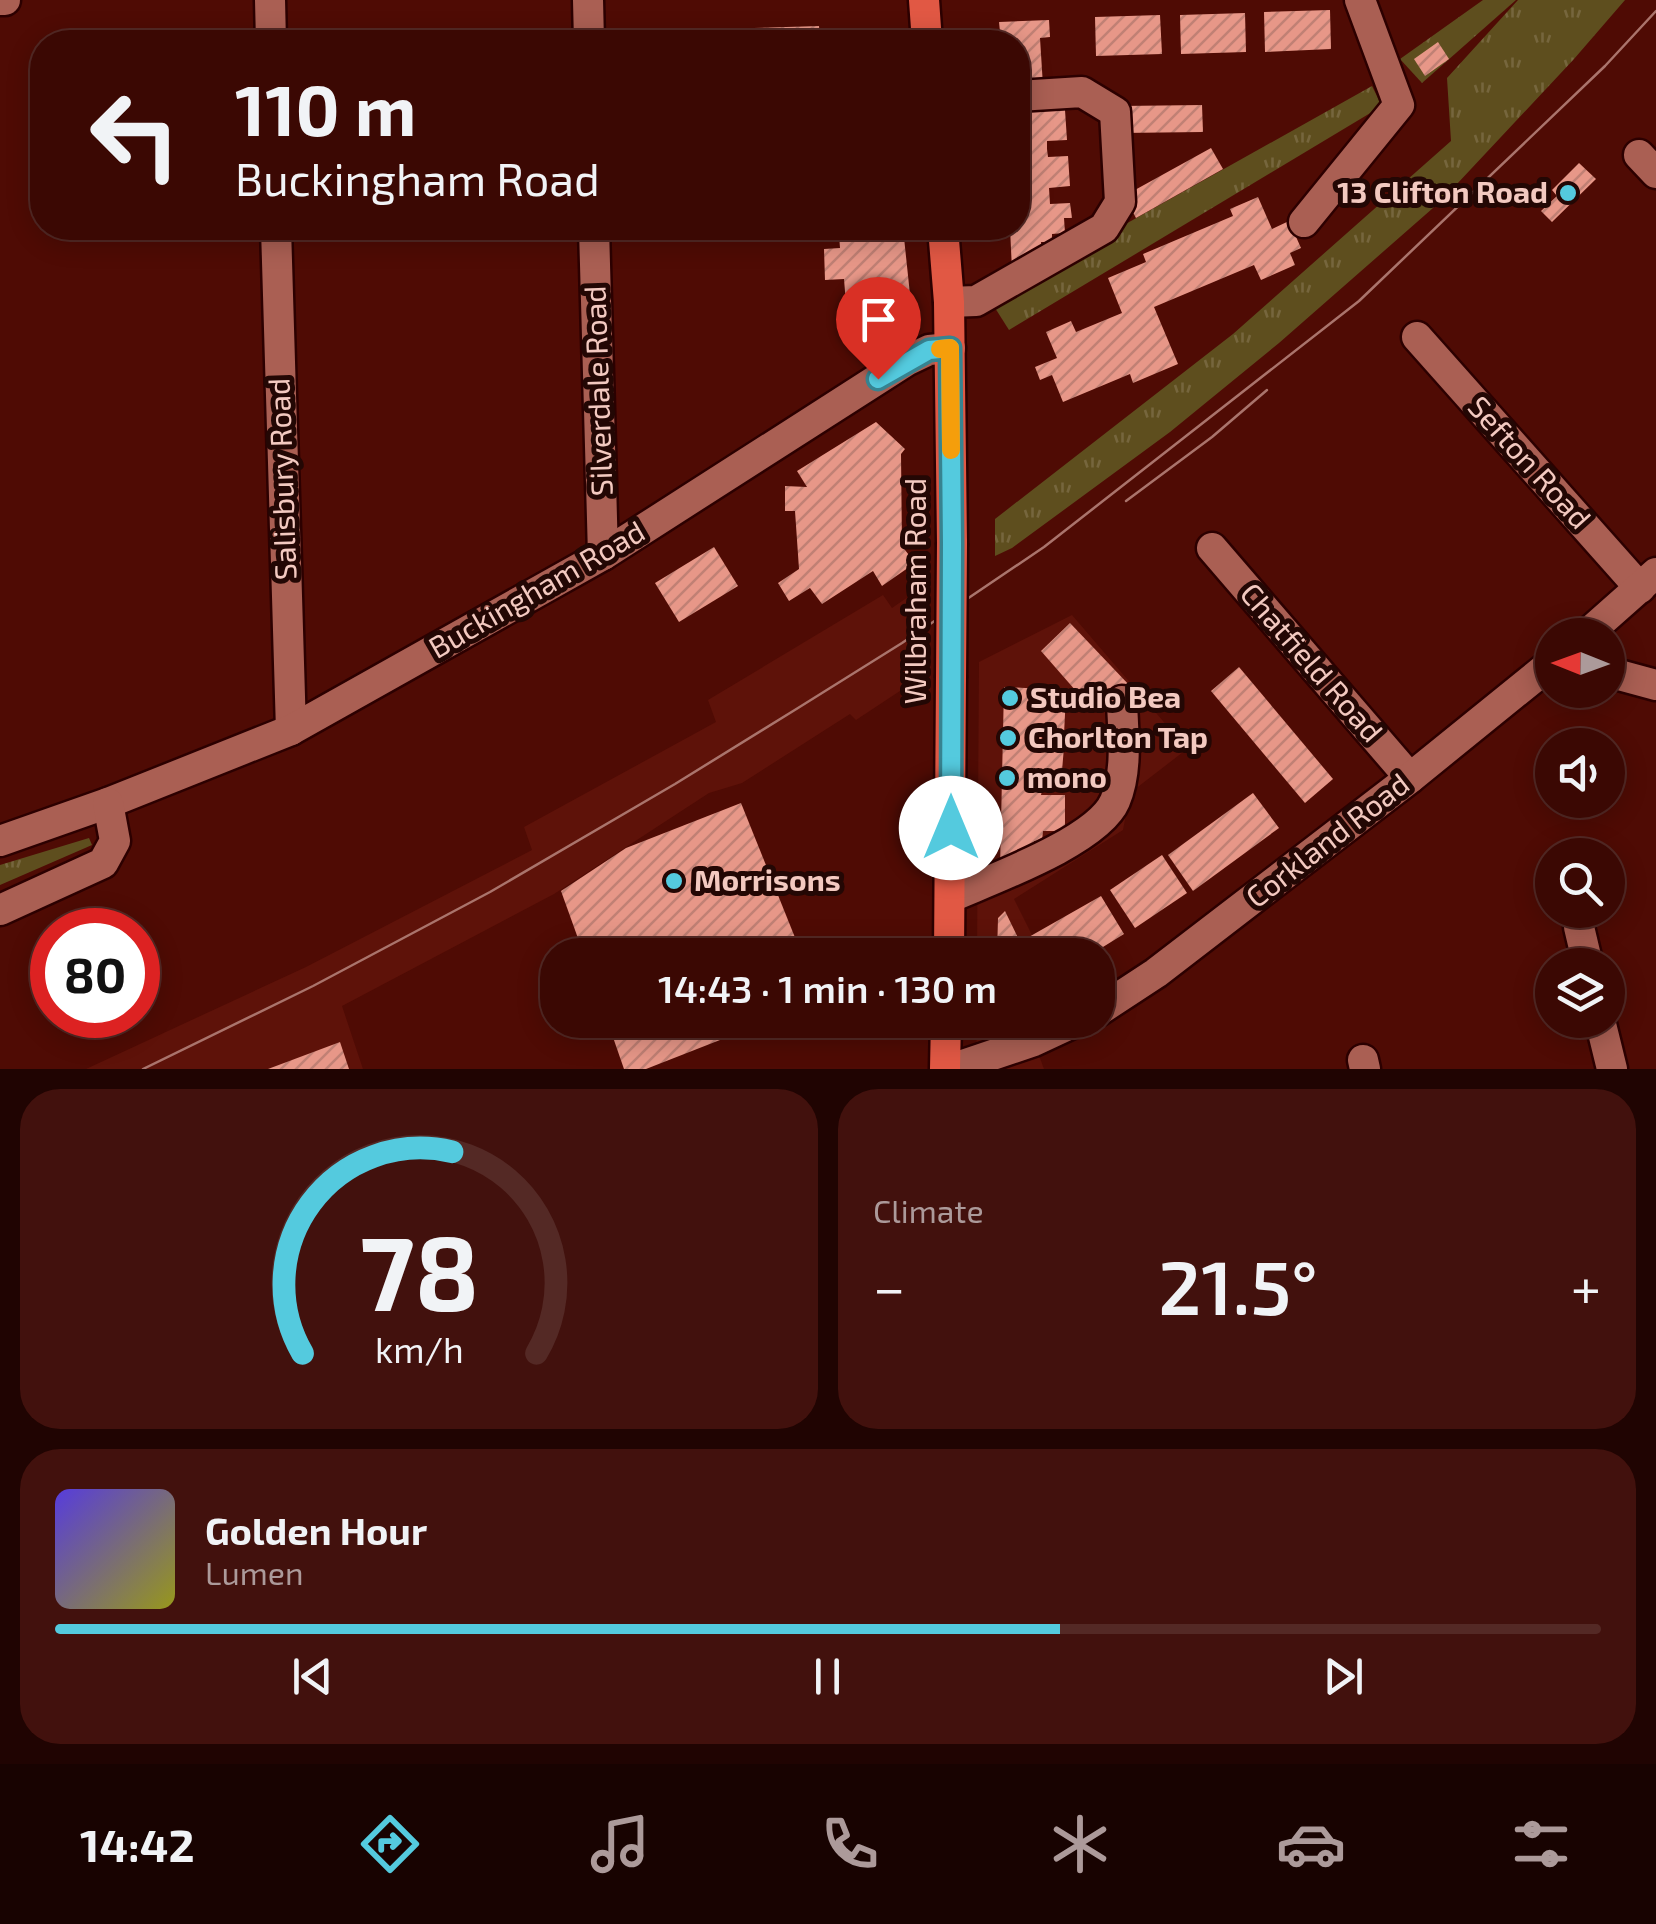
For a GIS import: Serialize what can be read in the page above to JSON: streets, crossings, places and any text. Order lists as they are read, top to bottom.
{
  "streets": {
    "highway": ["Wilbraham Road"],
    "street": [
      "Silverdale Road",
      "Sefton Road",
      "Salisbury Road",
      "Buckingham Road",
      "Chatfield Road",
      "Corkland Road"
    ]
  },
  "crossings": [
    ["Silverdale Road", "Buckingham Road"],
    ["Salisbury Road", "Buckingham Road"],
    ["Buckingham Road", "Wilbraham Road"],
    ["Chatfield Road", "Corkland Road"]
  ],
  "places": [
    "13 Clifton Road",
    "Studio Bea",
    "Chorlton Tap",
    "mono",
    "Morrisons"
  ],
  "north": "left",
  "page": {
    "turn": ["110 m", "Buckingham Road"],
    "limit": "80",
    "trip": "14:43 · 1 min · 130 m",
    "tile": "Climate",
    "heat": ["−", "21.5°", "+"],
    "song": ["Golden Hour", "Lumen"],
    "tabs": "14:42",
    "gauge": ["78", "km/h"]
  }
}
